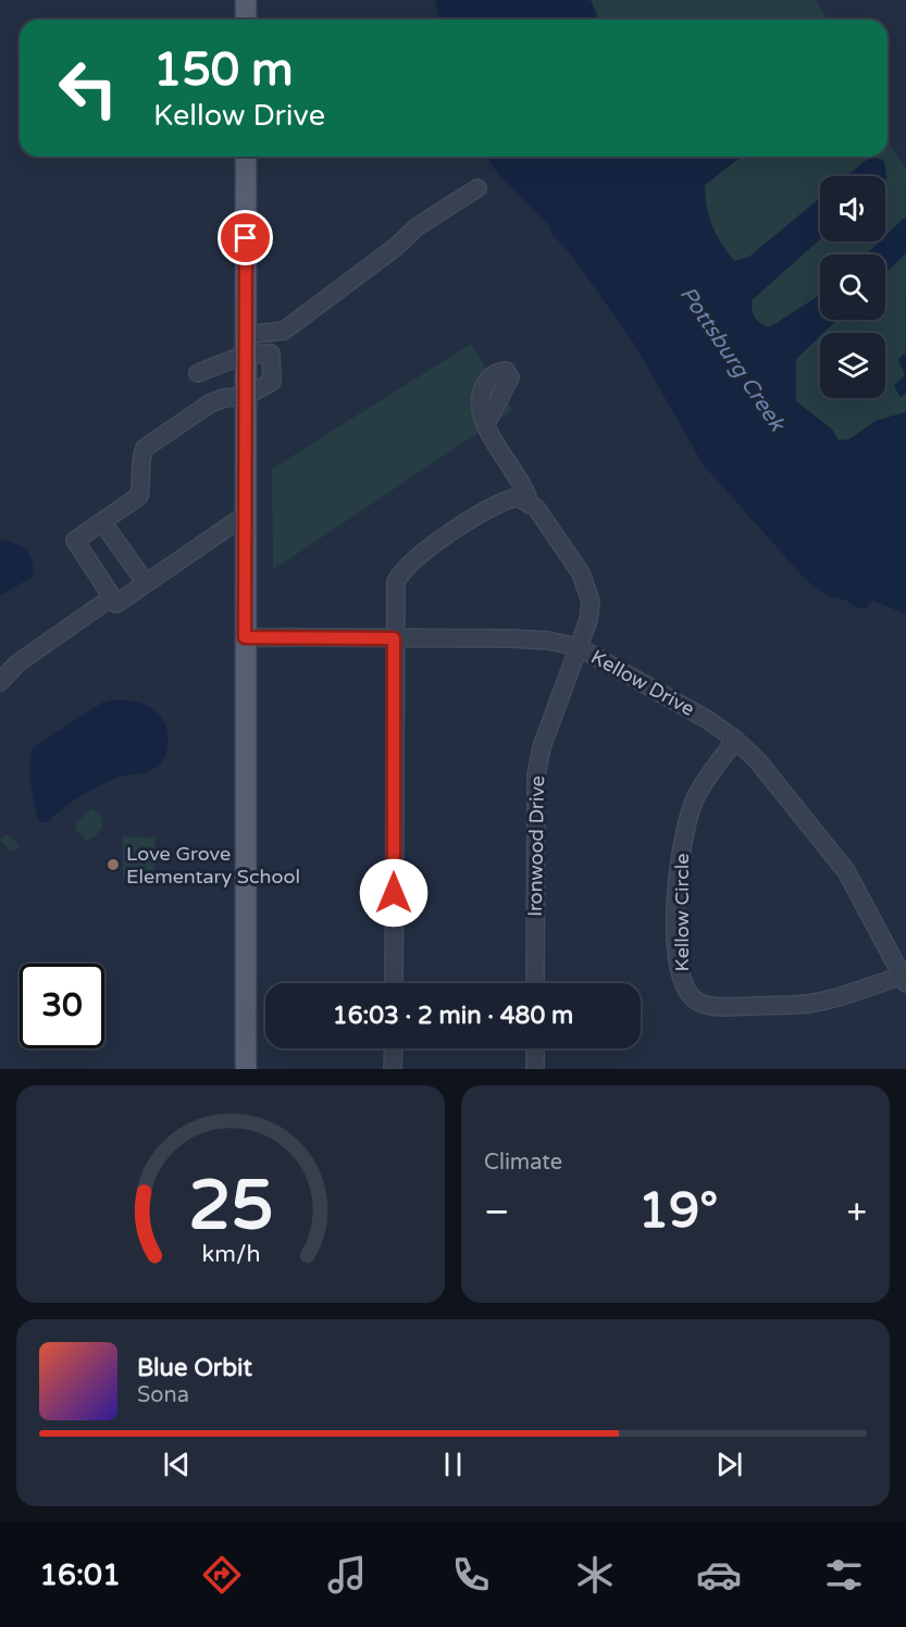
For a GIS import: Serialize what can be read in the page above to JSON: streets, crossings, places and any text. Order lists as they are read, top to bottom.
{
  "streets": {
    "street": ["Kellow Drive", "Ironwood Drive", "Kellow Circle"]
  },
  "crossings": [
    ["Kellow Drive", "Ironwood Drive"],
    ["Kellow Drive", "Kellow Circle"]
  ],
  "water": ["Pottsburg Creek"],
  "places": ["Love Grove Elementary School"],
  "page": {
    "turn": ["150 m", "Kellow Drive"],
    "limit": "30",
    "trip": "16:03 · 2 min · 480 m",
    "tile": "Climate",
    "heat": ["−", "19°", "+"],
    "song": ["Blue Orbit", "Sona"],
    "tabs": "16:01",
    "gauge": ["25", "km/h"]
  }
}
